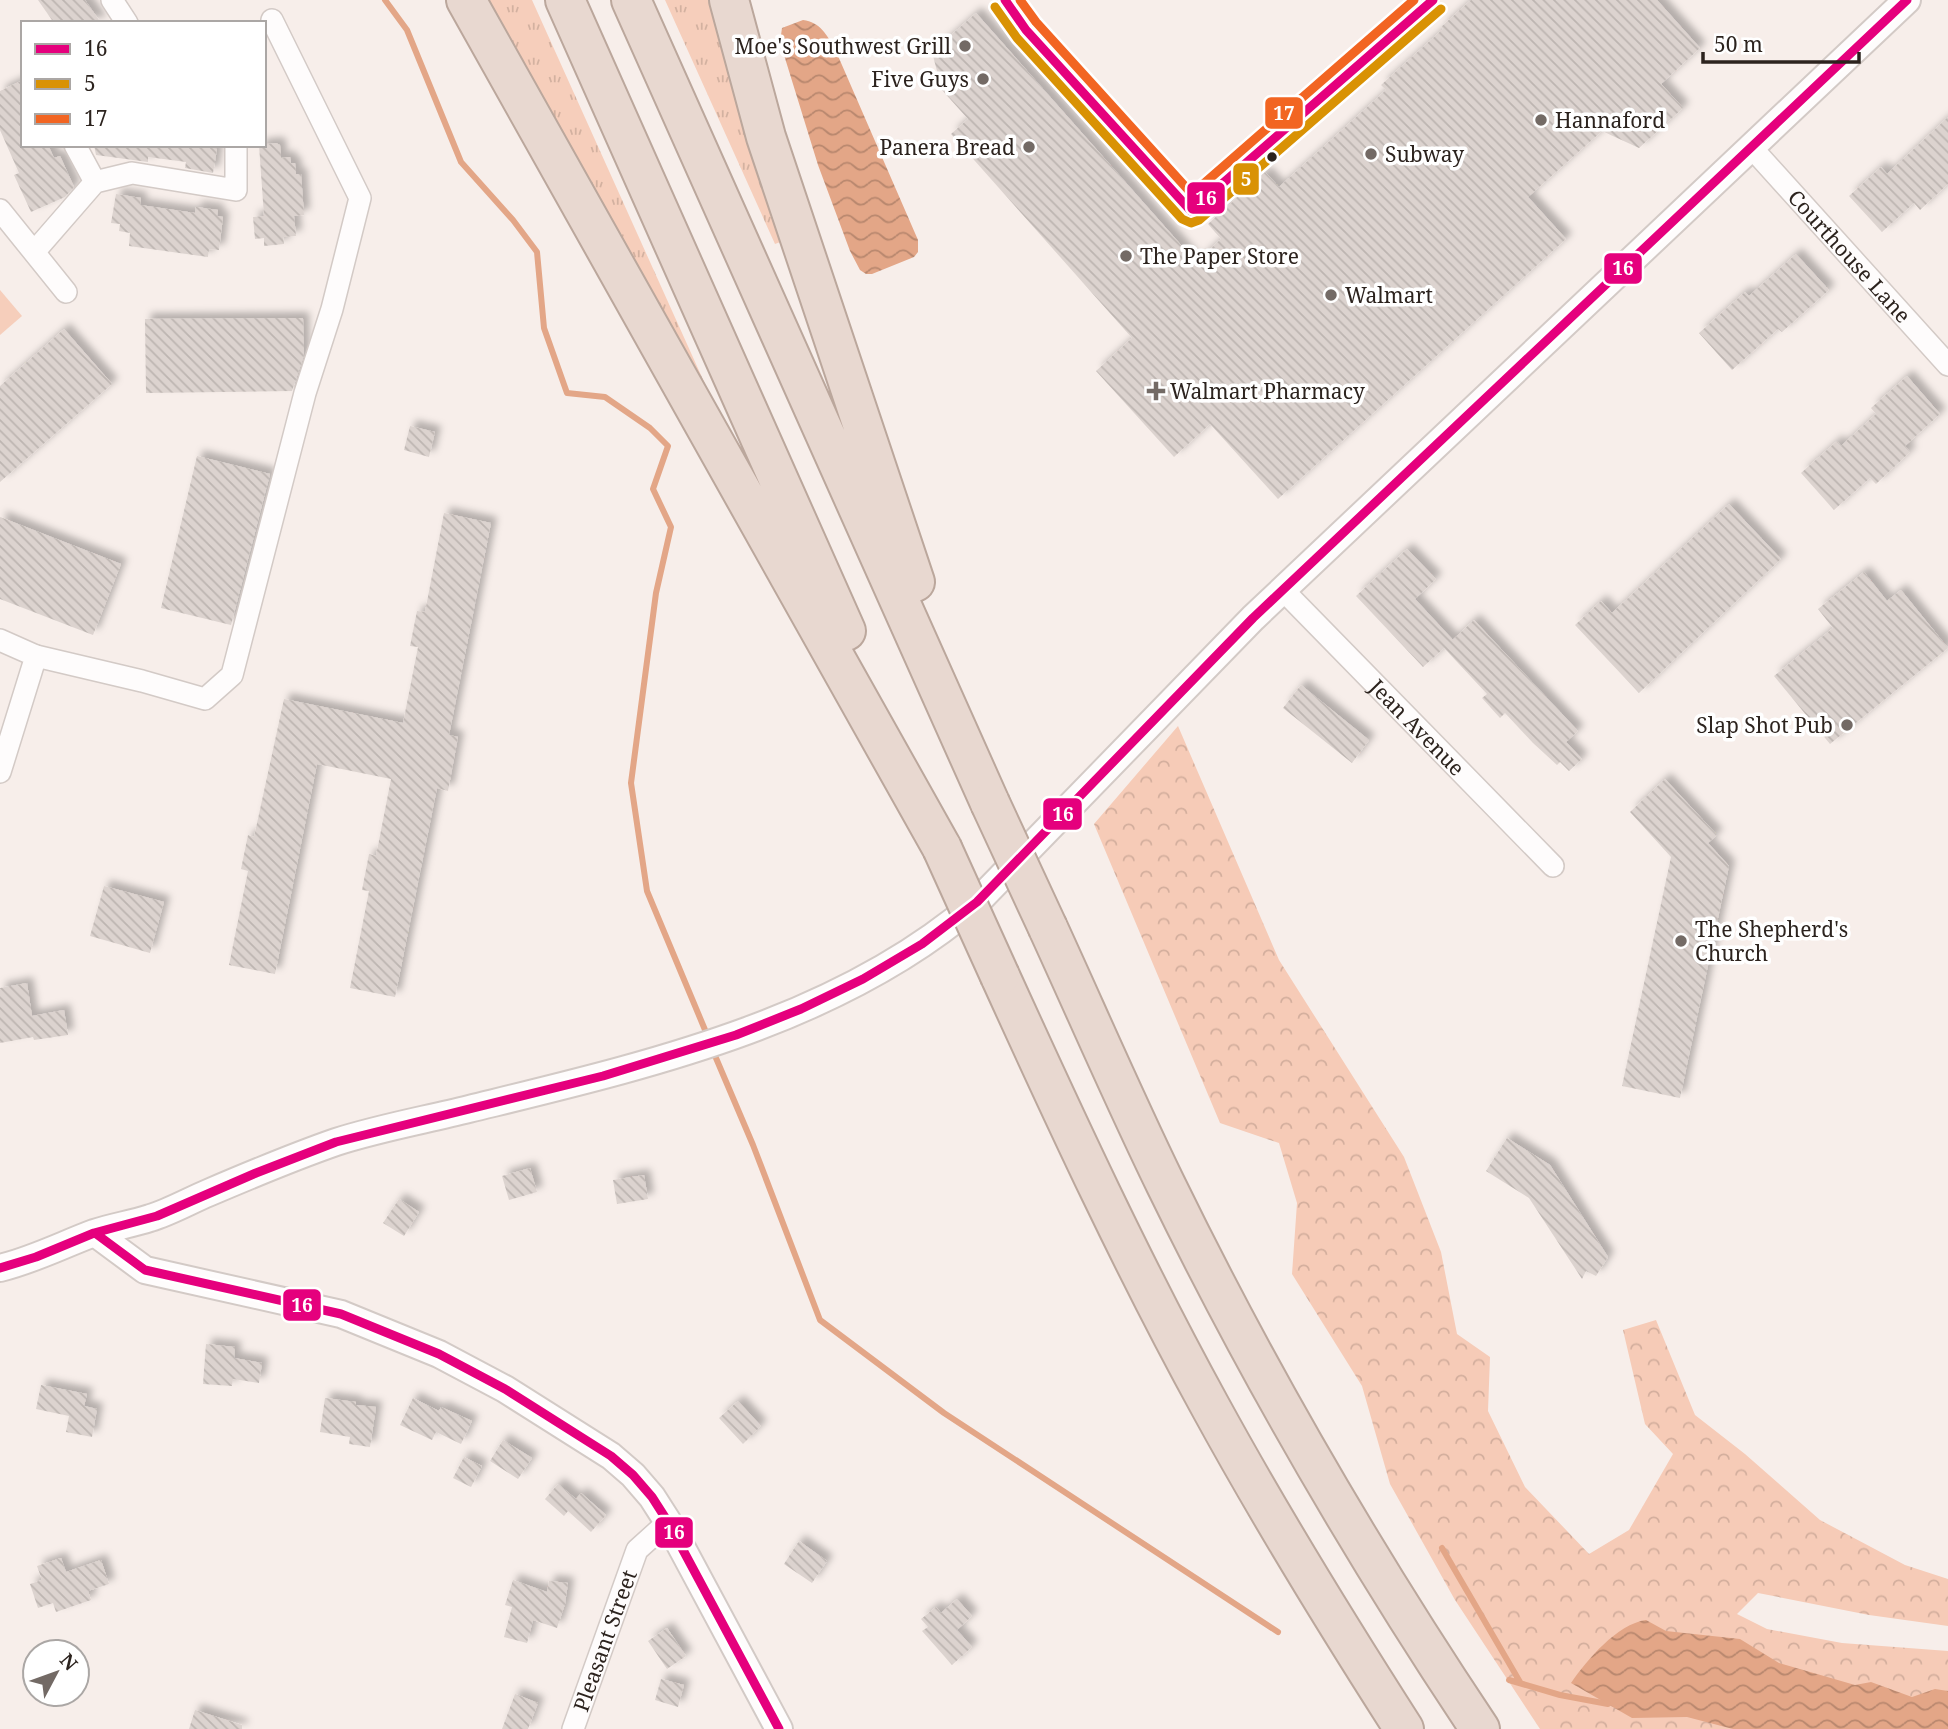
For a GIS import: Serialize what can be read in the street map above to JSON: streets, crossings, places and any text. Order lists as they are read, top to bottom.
{
  "streets": {
    "street": ["Courthouse Lane", "Jean Avenue", "Pleasant Street"]
  },
  "places": {
    "other": [
      "Moe's Southwest Grill",
      "Five Guys",
      "Hannaford",
      "Panera Bread",
      "Subway",
      "The Paper Store",
      "Walmart",
      "Slap Shot Pub",
      "The Shepherd's Church"
    ],
    "health": ["Walmart Pharmacy"]
  },
  "lines": ["transit line 16", "transit line 17", "transit line 5"],
  "legend": ["16", "5", "17"],
  "scale_bar": "50 m",
  "north": "top right"
}
